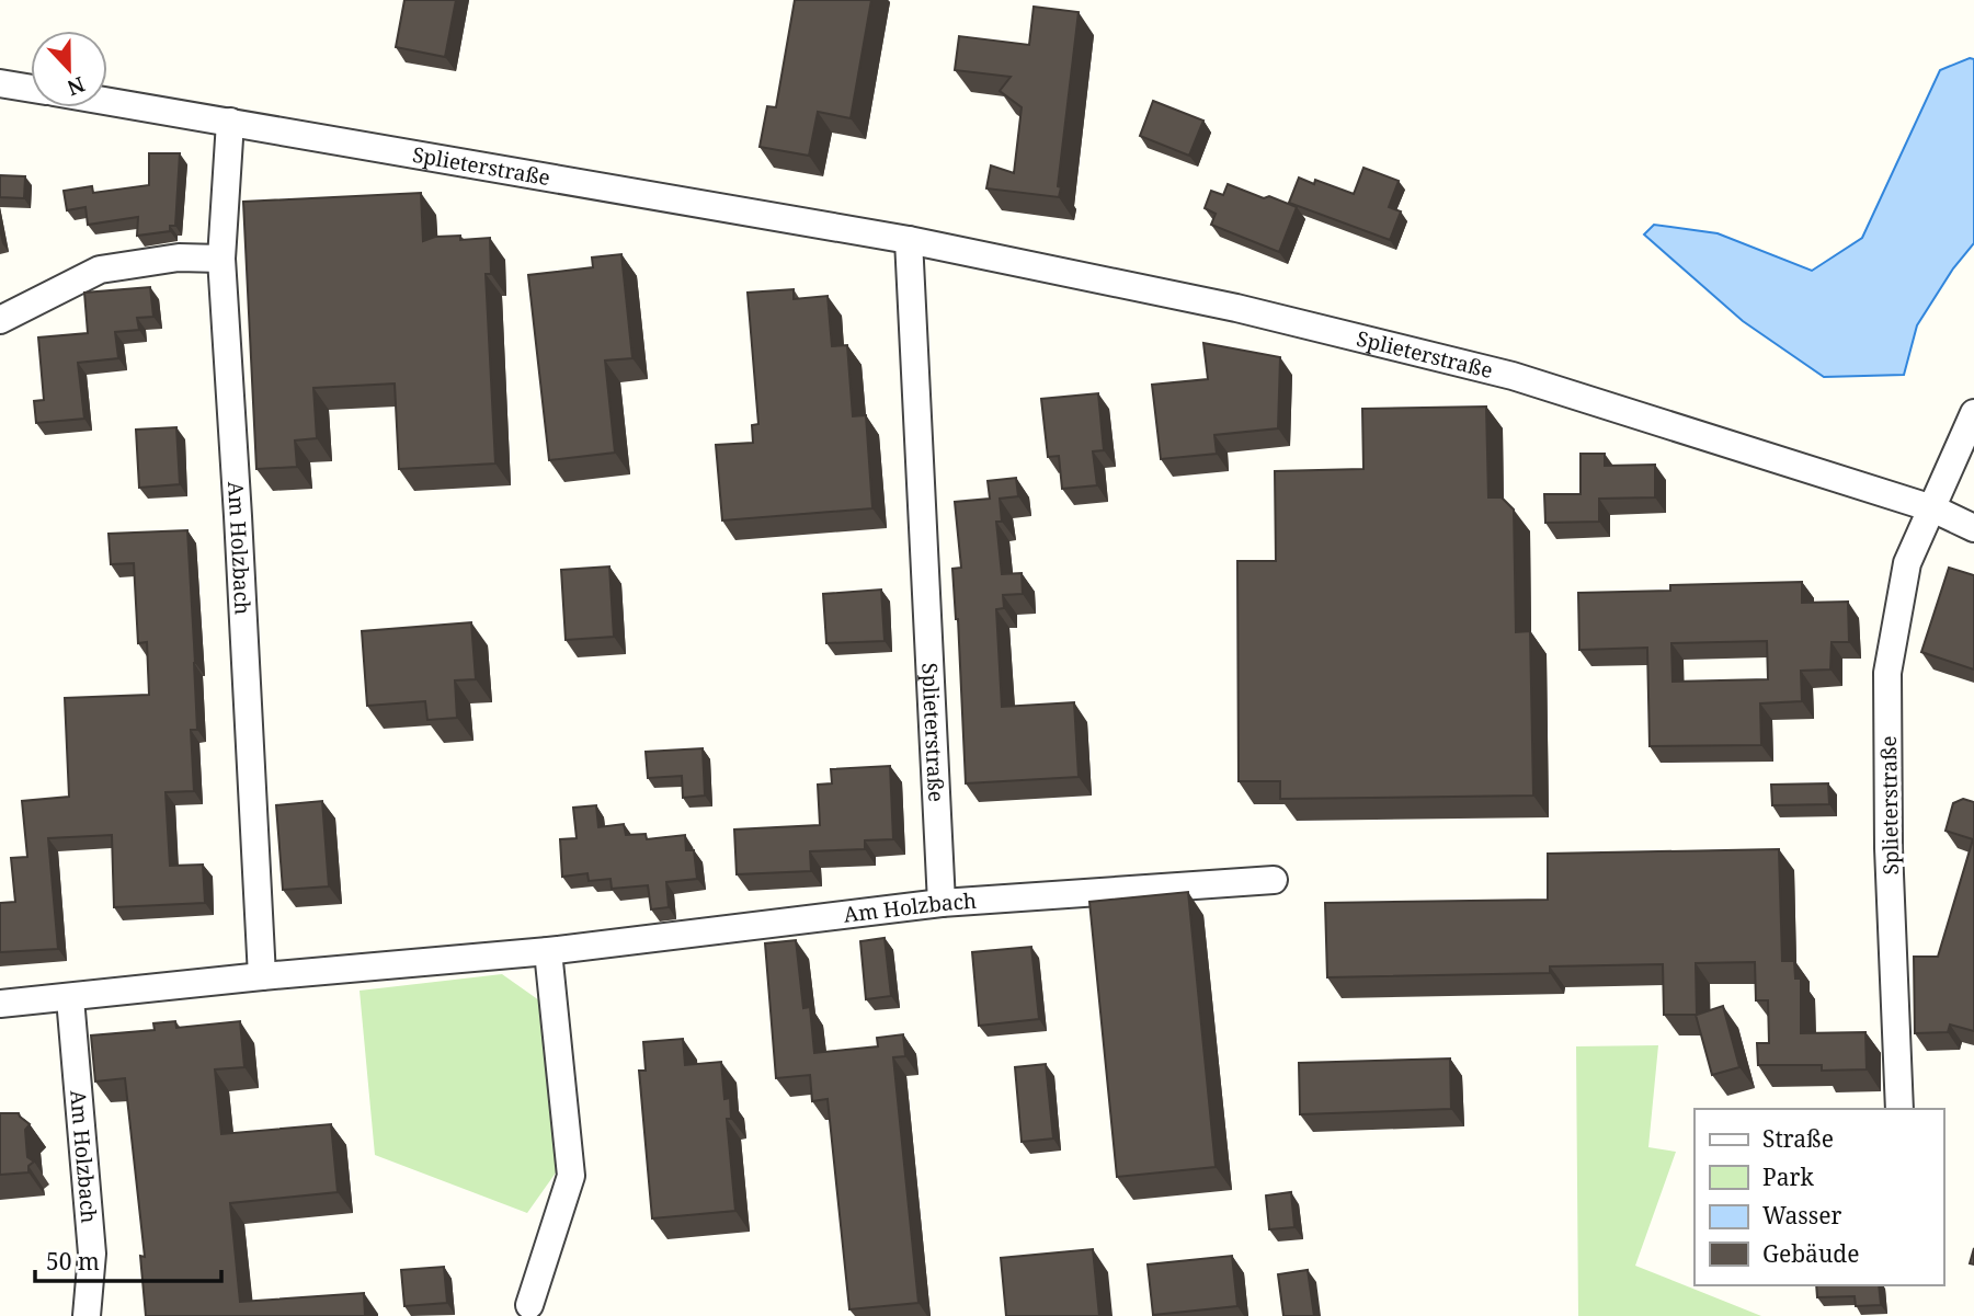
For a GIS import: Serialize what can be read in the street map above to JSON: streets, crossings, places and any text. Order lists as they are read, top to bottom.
{
  "streets": {
    "street": ["Splieterstraße", "Am Holzbach"]
  },
  "crossings": [
    ["Splieterstraße", "Am Holzbach"]
  ],
  "legend": [
    "Straße",
    "Park",
    "Wasser",
    "Gebäude"
  ],
  "scale_bar": "50 m",
  "north": "bottom"
}
